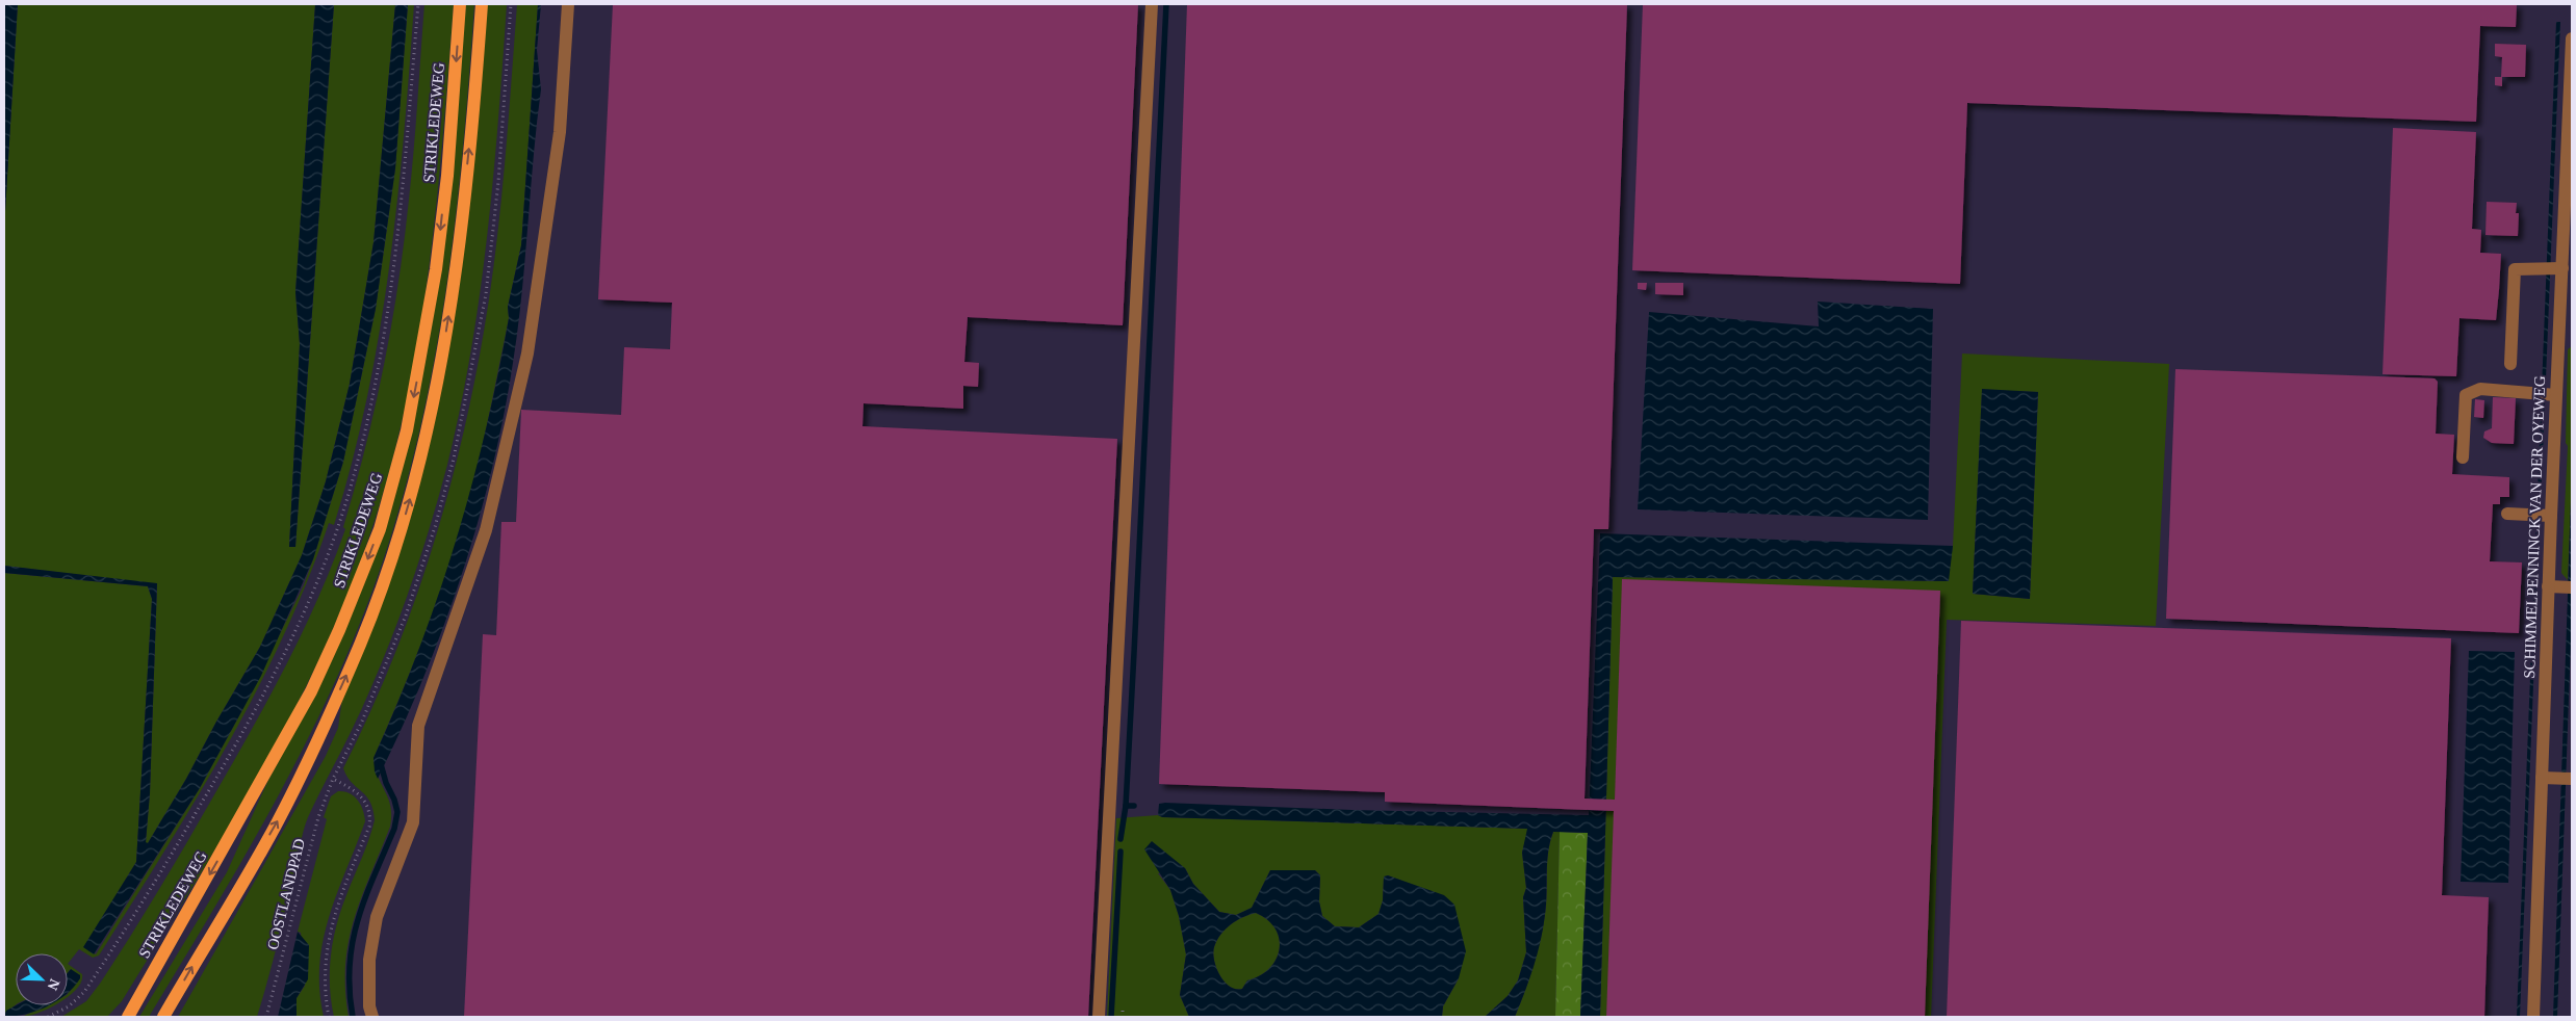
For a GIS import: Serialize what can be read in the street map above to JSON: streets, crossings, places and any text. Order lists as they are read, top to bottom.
{
  "streets": {
    "main road": ["STRIKLEDEWEG"],
    "street": ["SCHIMMELPENNINCK VAN DER OYEWEG"],
    "path": ["OOSTLANDPAD"]
  },
  "north": "bottom right"
}
